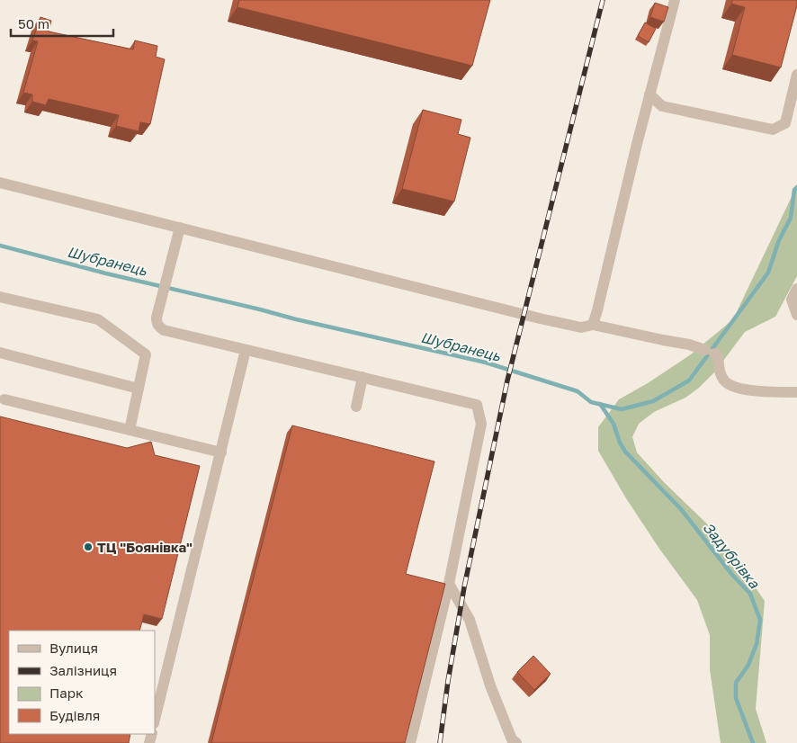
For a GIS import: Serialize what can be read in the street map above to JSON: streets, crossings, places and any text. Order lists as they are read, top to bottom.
{
  "water": ["Шубранець", "Задубрівка"],
  "places": ["ТЦ \"Боянівка\""],
  "legend": [
    "Вулиця",
    "Залізниця",
    "Парк",
    "Будівля"
  ],
  "scale_bar": "50 m"
}
